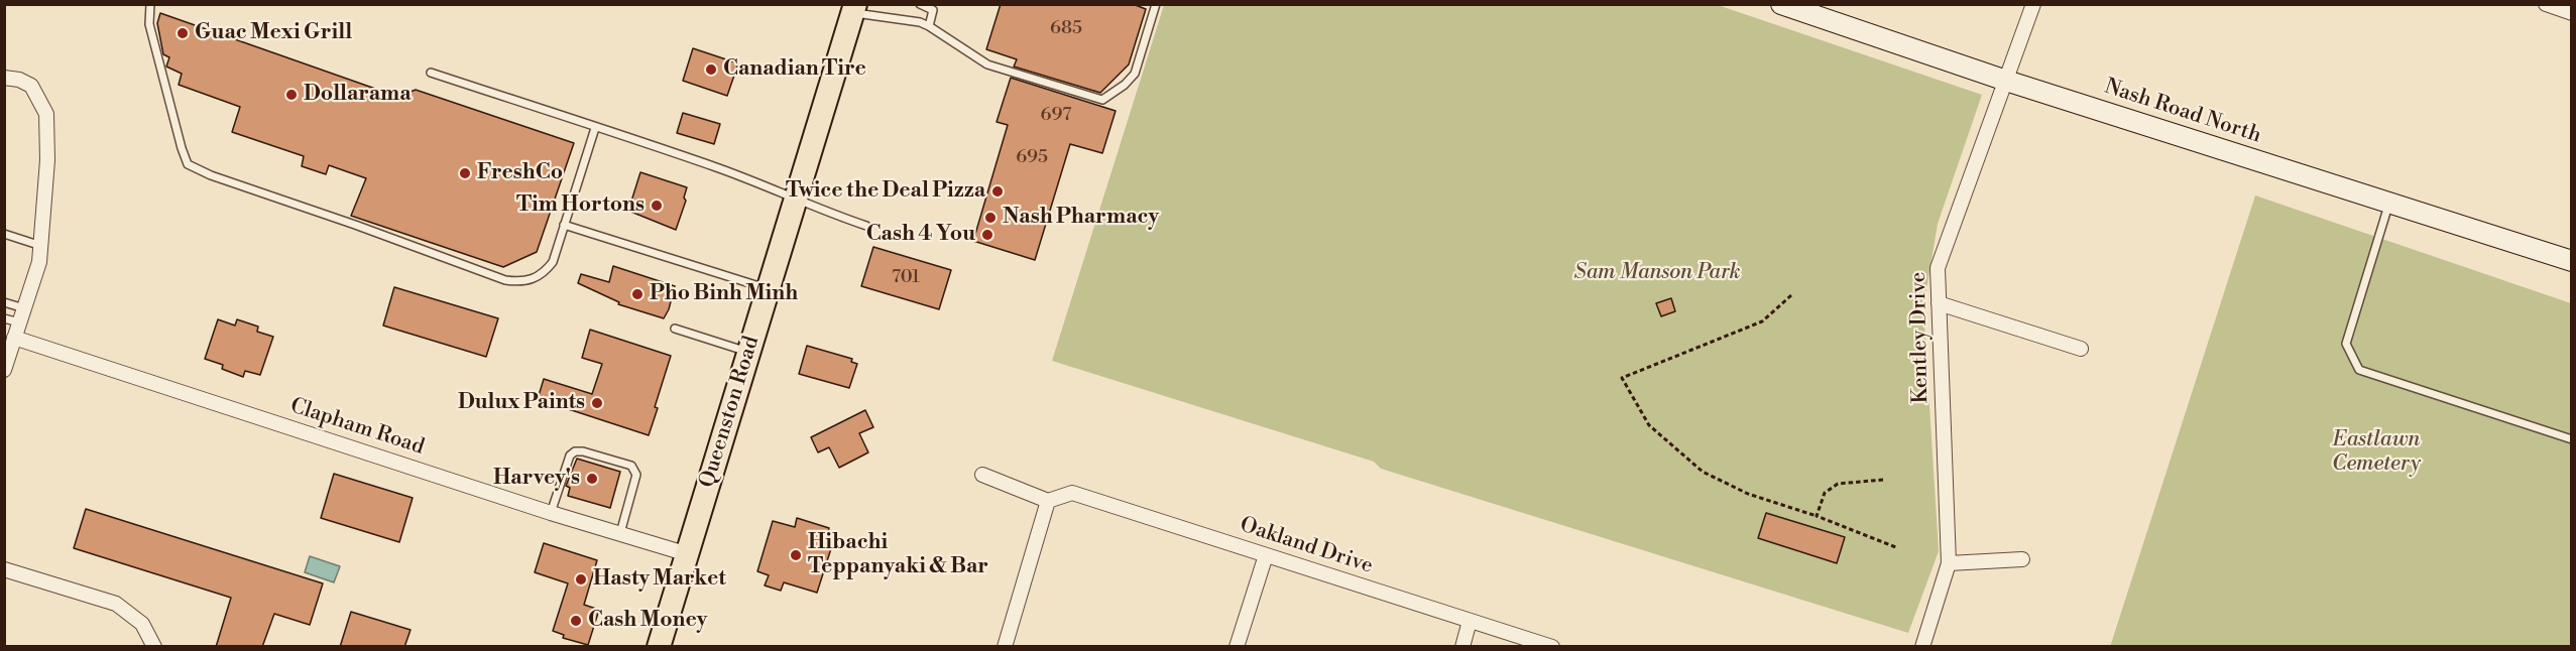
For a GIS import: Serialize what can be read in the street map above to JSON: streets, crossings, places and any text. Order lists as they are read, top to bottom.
{
  "streets": {
    "main road": ["Nash Road North", "Queenston Road"],
    "street": ["Kentley Drive", "Clapham Road", "Oakland Drive"]
  },
  "crossings": [
    ["Nash Road North", "Kentley Drive"],
    ["Queenston Road", "Clapham Road"]
  ],
  "parks": ["Sam Manson Park", "Eastlawn Cemetery"],
  "places": [
    "Guac Mexi Grill",
    "Canadian Tire",
    "Dollarama",
    "FreshCo",
    "Twice the Deal Pizza",
    "Tim Hortons",
    "Nash Pharmacy",
    "Cash 4 You",
    "Pho Binh Minh",
    "Dulux Paints",
    "Harvey's",
    "Hibachi Teppanyaki & Bar",
    "Hasty Market",
    "Cash Money"
  ],
  "house_numbers": [
    "685",
    "697",
    "695",
    "701"
  ]
}
